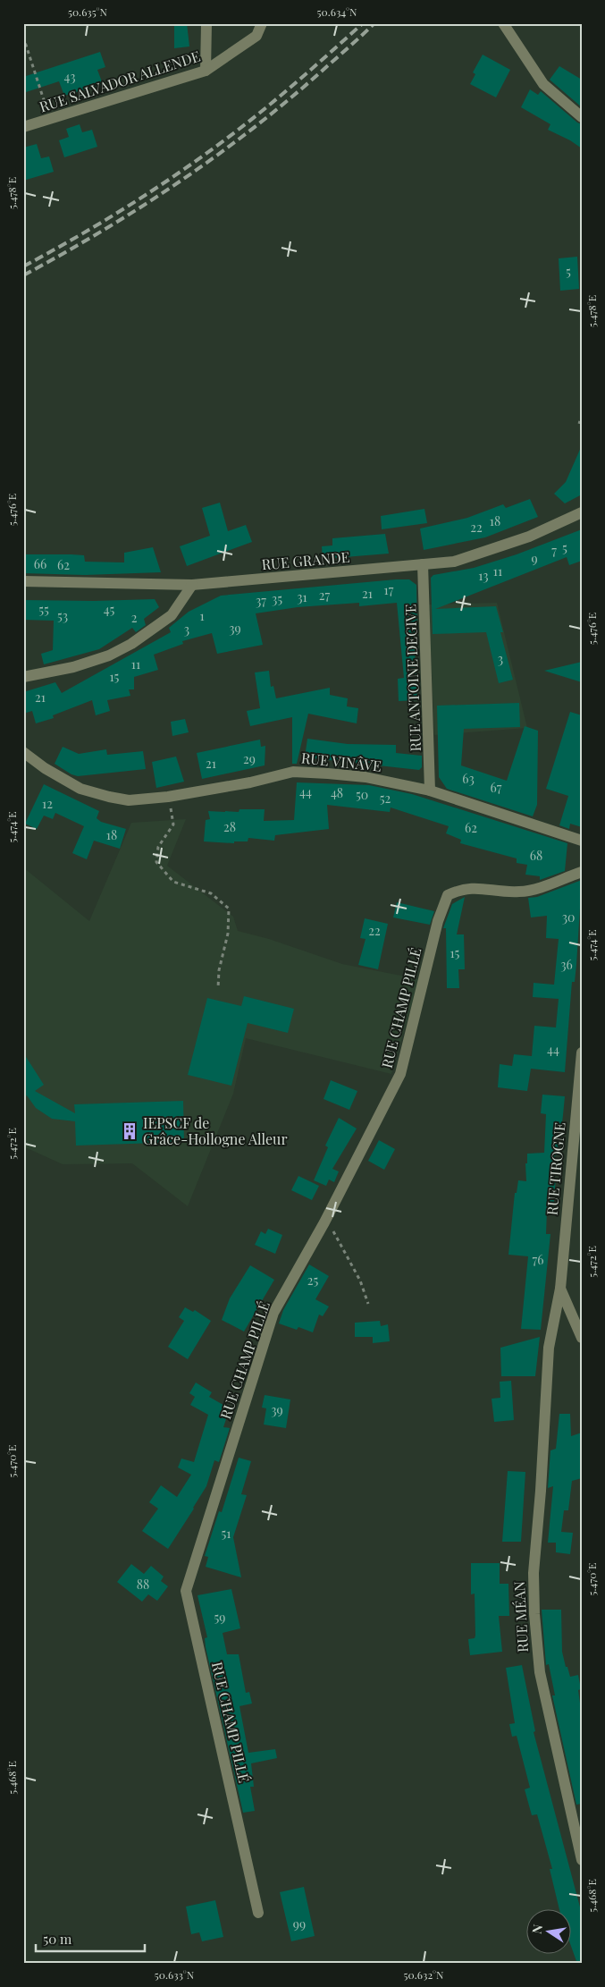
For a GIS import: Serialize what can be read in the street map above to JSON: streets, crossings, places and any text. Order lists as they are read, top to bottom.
{
  "streets": {
    "street": [
      "RUE SALVADOR ALLENDE",
      "RUE GRANDE",
      "RUE ANTOINE DEGIVE",
      "RUE VINÂVE",
      "RUE CHAMP PILLÉ",
      "RUE TIROGNE",
      "RUE MÉAN"
    ]
  },
  "crossings": [
    ["RUE GRANDE", "RUE ANTOINE DEGIVE"],
    ["RUE ANTOINE DEGIVE", "RUE VINÂVE"],
    ["RUE TIROGNE", "RUE MÉAN"]
  ],
  "places": {
    "building": ["IEPSCF de Grâce-Hollogne Alleur"]
  },
  "house_numbers": [
    "43",
    "5",
    "18",
    "22",
    "5",
    "7",
    "9",
    "66",
    "62",
    "11",
    "13",
    "17",
    "21",
    "27",
    "31",
    "35",
    "37",
    "55",
    "45",
    "53",
    "1",
    "2",
    "39",
    "3",
    "3",
    "11",
    "15",
    "21",
    "29",
    "21",
    "63",
    "67",
    "44",
    "48",
    "50",
    "52",
    "12",
    "28",
    "62",
    "18",
    "68",
    "30",
    "22",
    "15",
    "36",
    "44",
    "76",
    "25",
    "39",
    "51",
    "88",
    "59",
    "99"
  ],
  "scale_bar": "50 m",
  "north": "left",
  "coordinates": [
    "50.635°N",
    "50.634°N",
    "5.478°E",
    "5.476°E",
    "5.474°E",
    "5.472°E",
    "5.470°E",
    "5.468°E",
    "50.633°N",
    "50.632°N"
  ]
}
